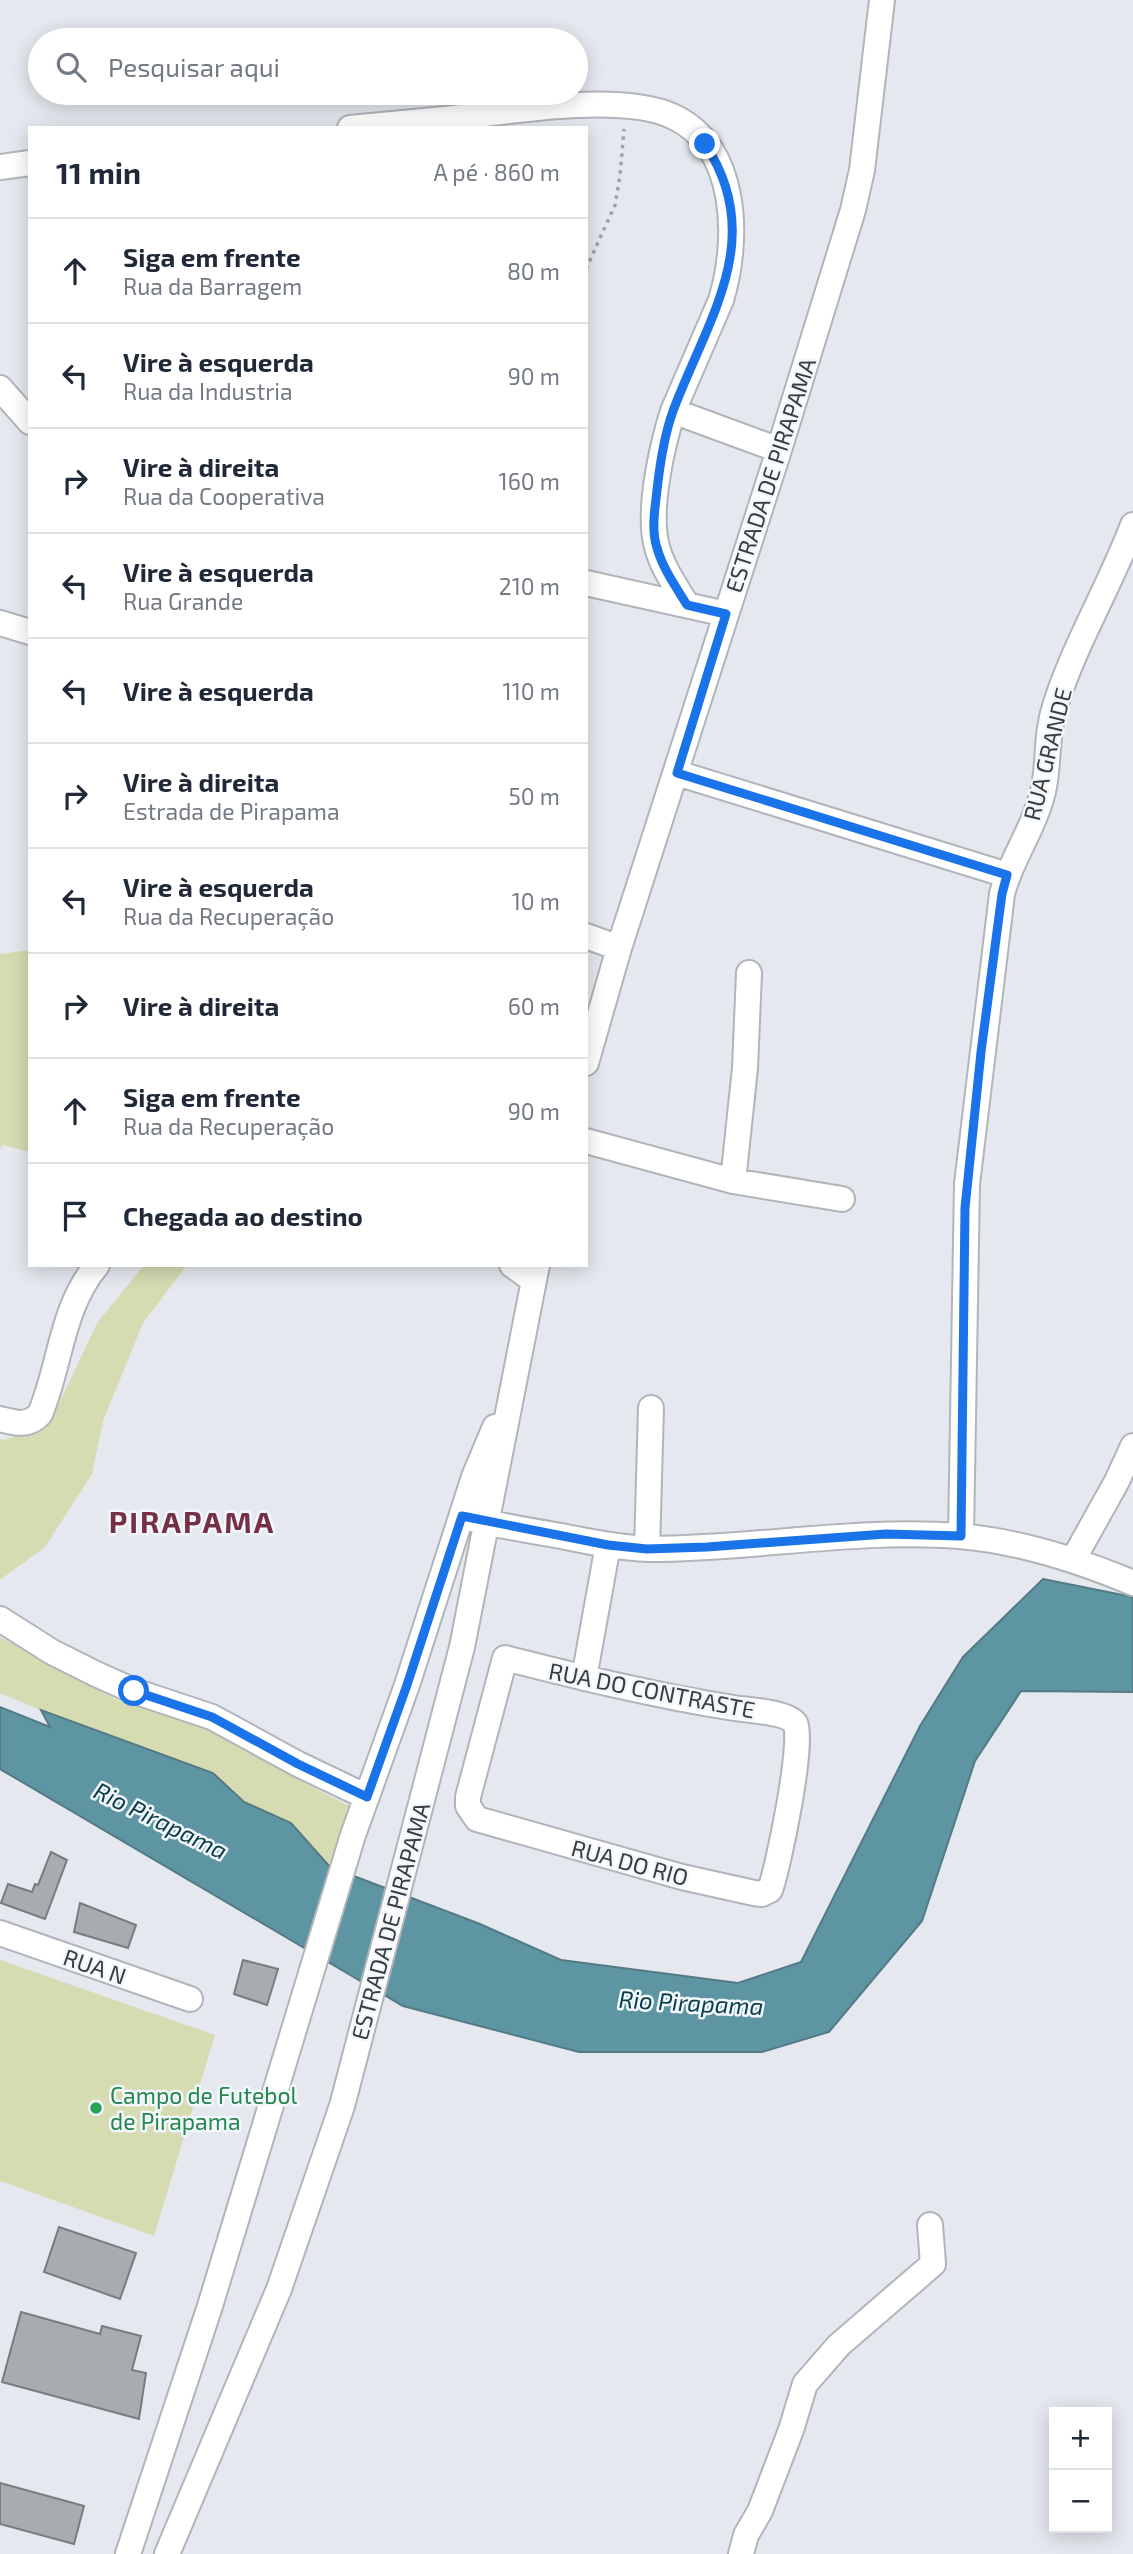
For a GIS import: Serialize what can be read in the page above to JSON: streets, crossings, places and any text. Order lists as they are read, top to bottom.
{
  "streets": {
    "street": [
      "ESTRADA DE PIRAPAMA",
      "RUA GRANDE",
      "RUA DO CONTRASTE",
      "RUA DO RIO",
      "RUA N"
    ]
  },
  "crossings": [
    ["RUA DO CONTRASTE", "RUA DO RIO"]
  ],
  "districts": ["PIRAPAMA"],
  "water": ["Rio Pirapama"],
  "places": ["Campo de Futebol de Pirapama"],
  "page": {
    "search": "Pesquisar aqui",
    "heading": ["11 min", "A pé · 860 m"],
    "list": [
      ["Siga em frente", "Rua da Barragem", "80 m"],
      ["Vire à esquerda", "Rua da Industria", "90 m"],
      ["Vire à direita", "Rua da Cooperativa", "160 m"],
      ["Vire à esquerda", "Rua Grande", "210 m"],
      ["Vire à esquerda", "110 m"],
      ["Vire à direita", "Estrada de Pirapama", "50 m"],
      ["Vire à esquerda", "Rua da Recuperação", "10 m"],
      ["Vire à direita", "60 m"],
      ["Siga em frente", "Rua da Recuperação", "90 m"],
      "Chegada ao destino"
    ],
    "map_buttons": ["+", "−"]
  }
}
